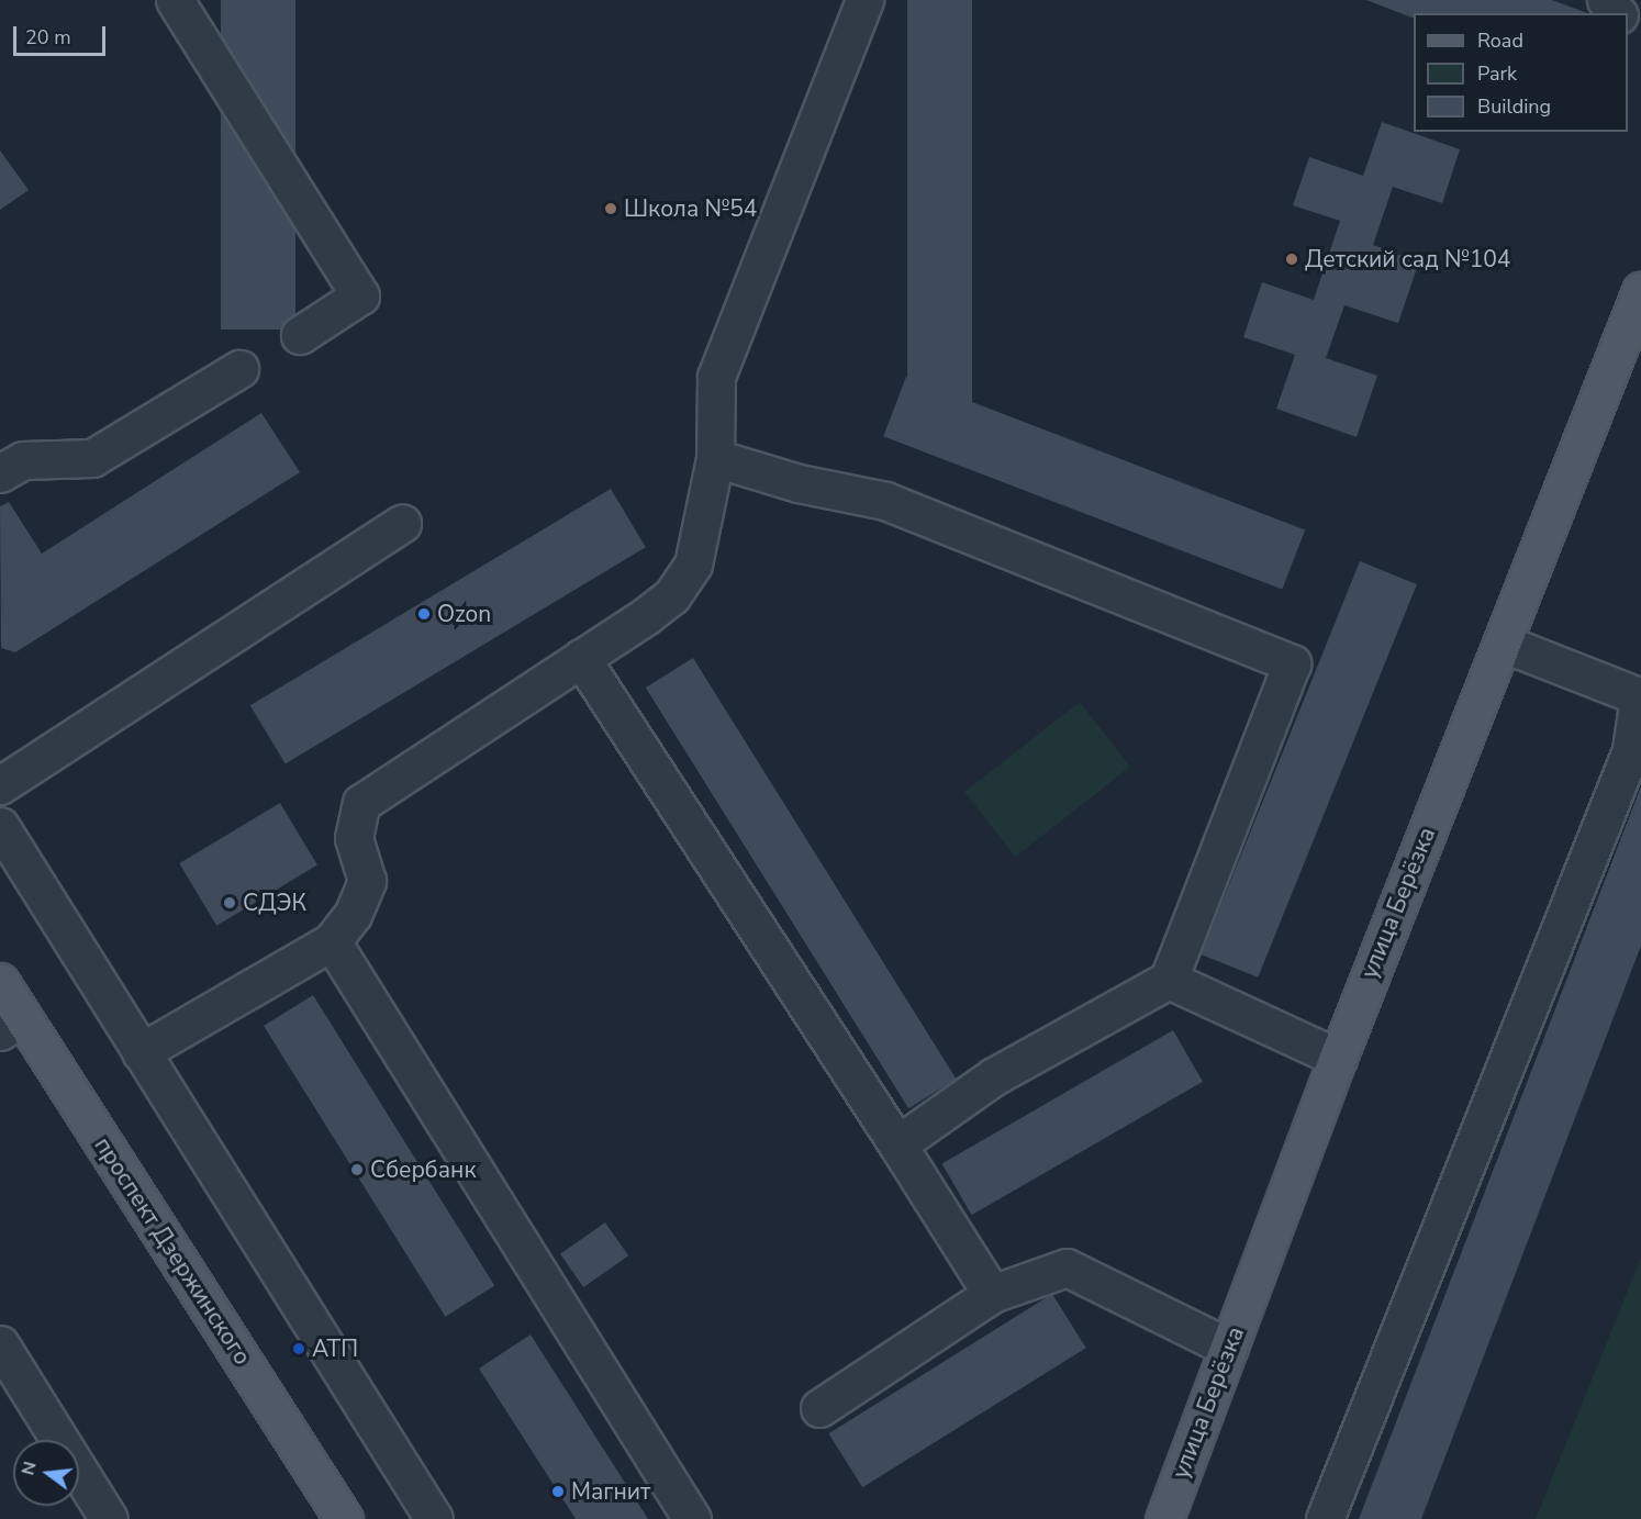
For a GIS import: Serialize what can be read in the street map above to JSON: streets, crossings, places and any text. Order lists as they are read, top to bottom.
{
  "streets": {
    "main road": ["улица Берёзка", "проспект Дзержинского"]
  },
  "places": [
    "Школа №54",
    "Детский сад №104",
    "Ozon",
    "СДЭК",
    "Сбербанк",
    "АТП",
    "Магнит"
  ],
  "legend": ["Road", "Park", "Building"],
  "scale_bar": "20 m",
  "north": "left"
}
